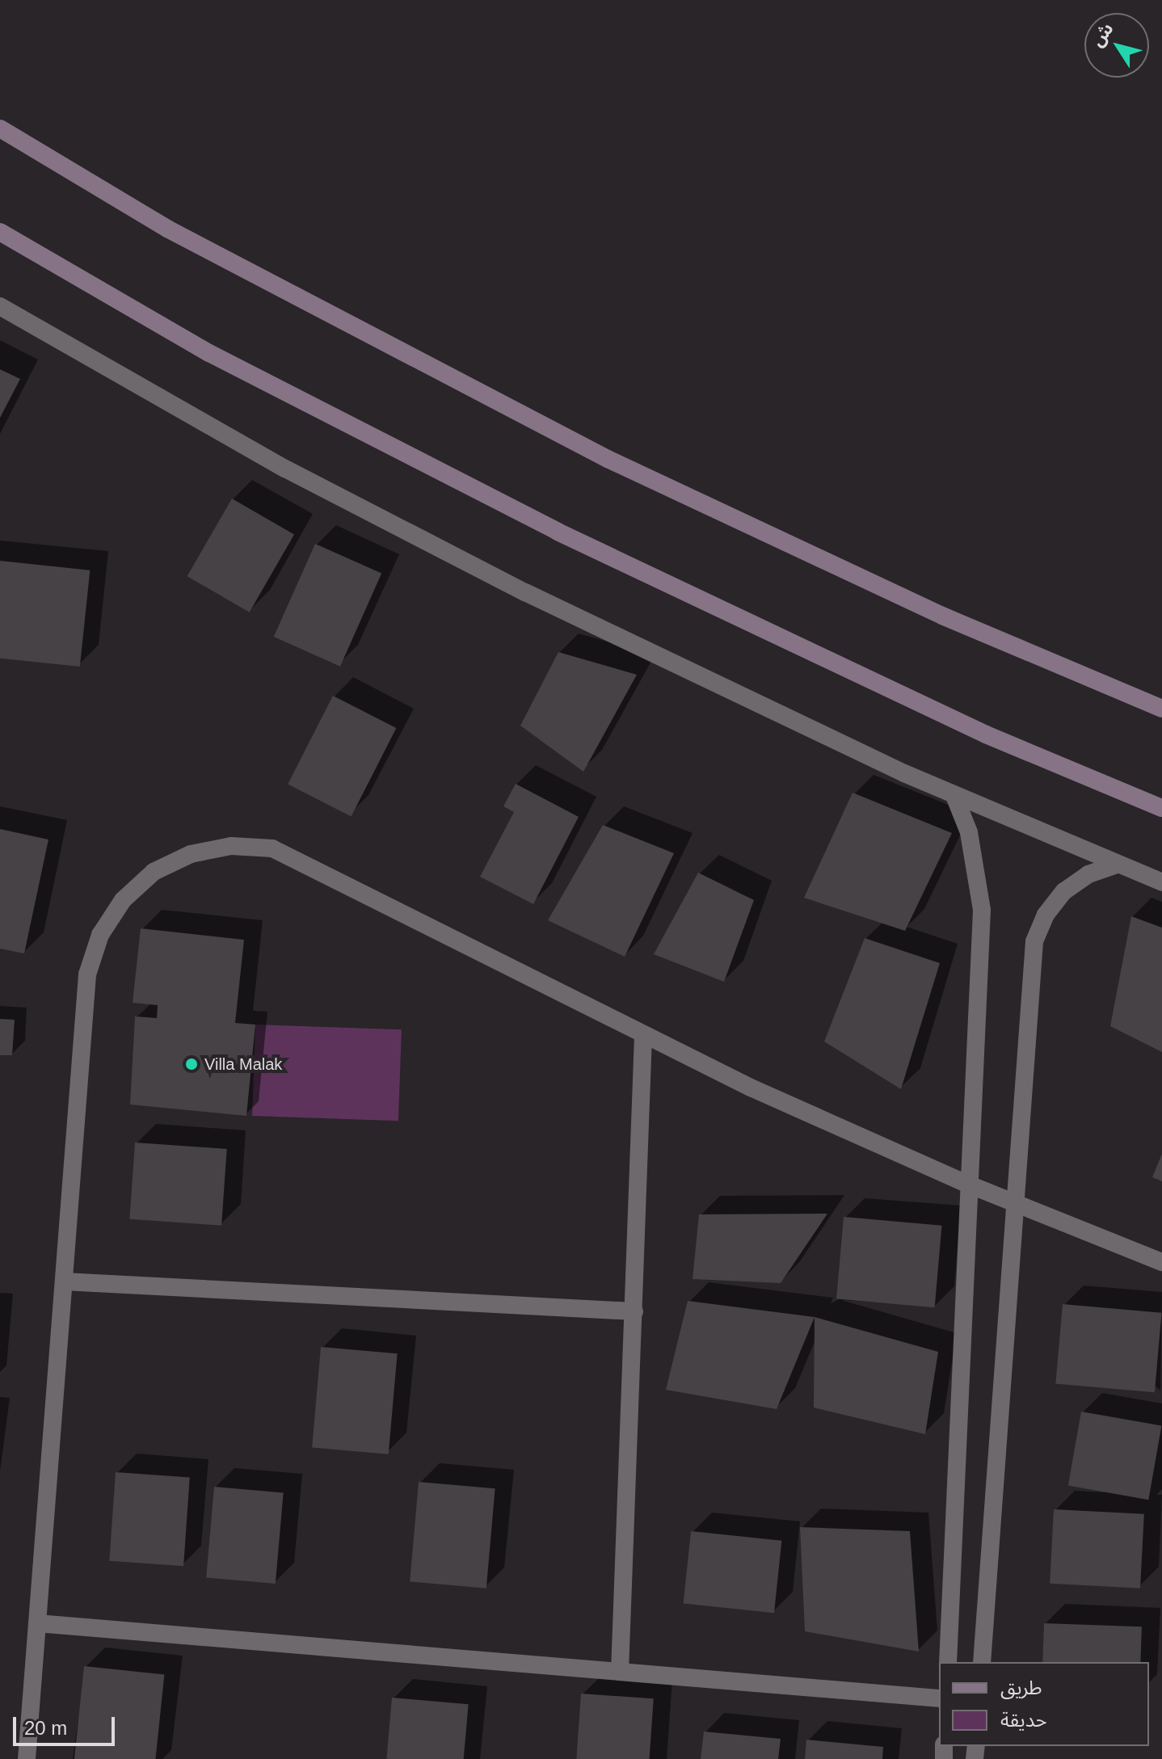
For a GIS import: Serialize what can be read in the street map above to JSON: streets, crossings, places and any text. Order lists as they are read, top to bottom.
{
  "places": ["Villa Malak"],
  "legend": ["طريق", "حديقة"],
  "scale_bar": "20 m",
  "north": "top left"
}
